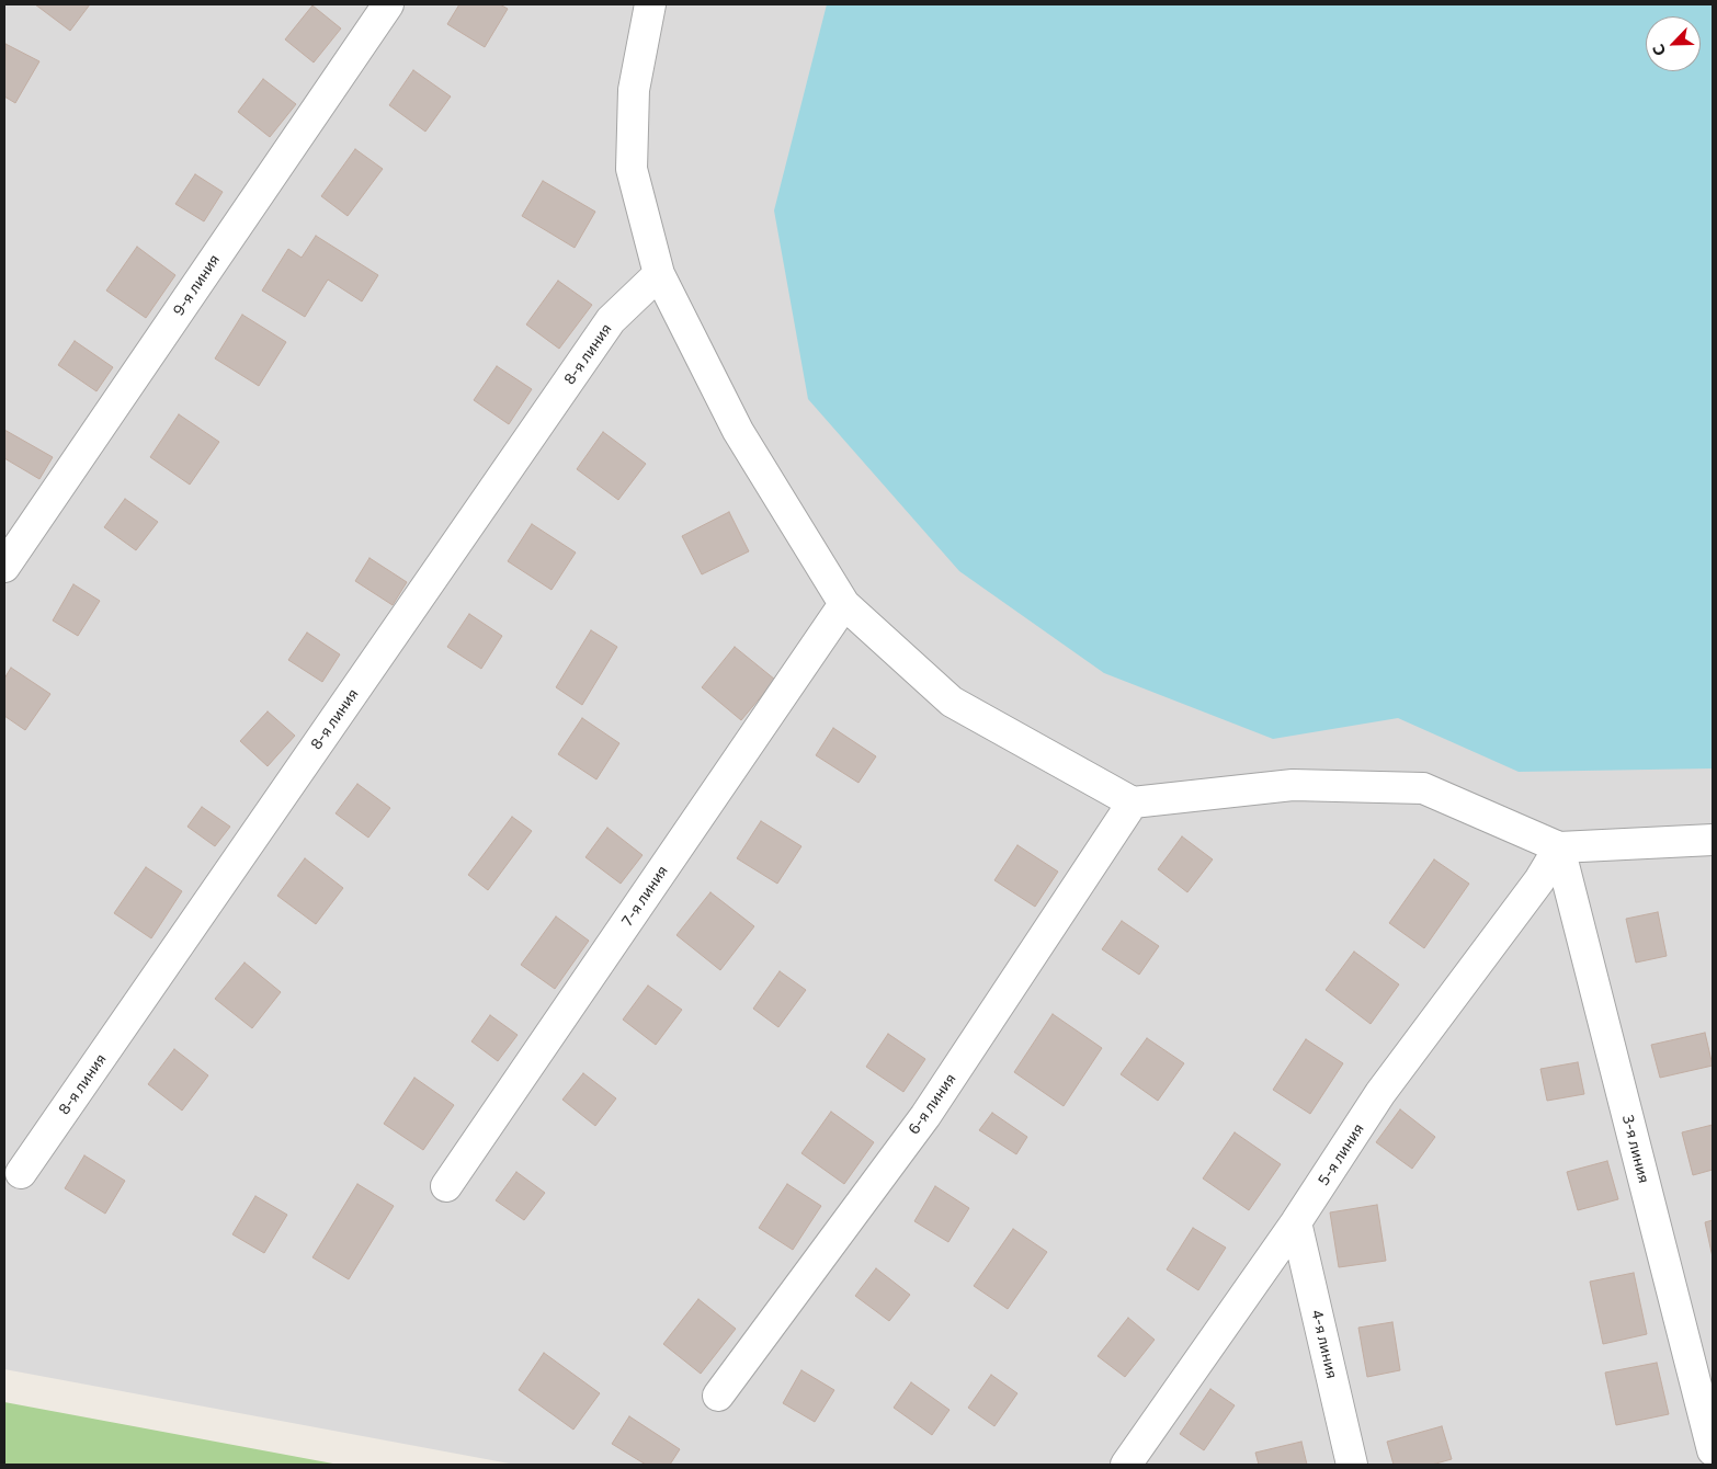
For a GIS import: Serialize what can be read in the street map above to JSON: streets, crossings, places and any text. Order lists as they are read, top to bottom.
{
  "streets": {
    "street": [
      "9-я линия",
      "8-я линия",
      "7-я линия",
      "6-я линия",
      "3-я линия",
      "5-я линия",
      "4-я линия"
    ]
  },
  "crossings": [
    ["3-я линия", "5-я линия"],
    ["5-я линия", "4-я линия"]
  ],
  "north": "bottom left"
}
